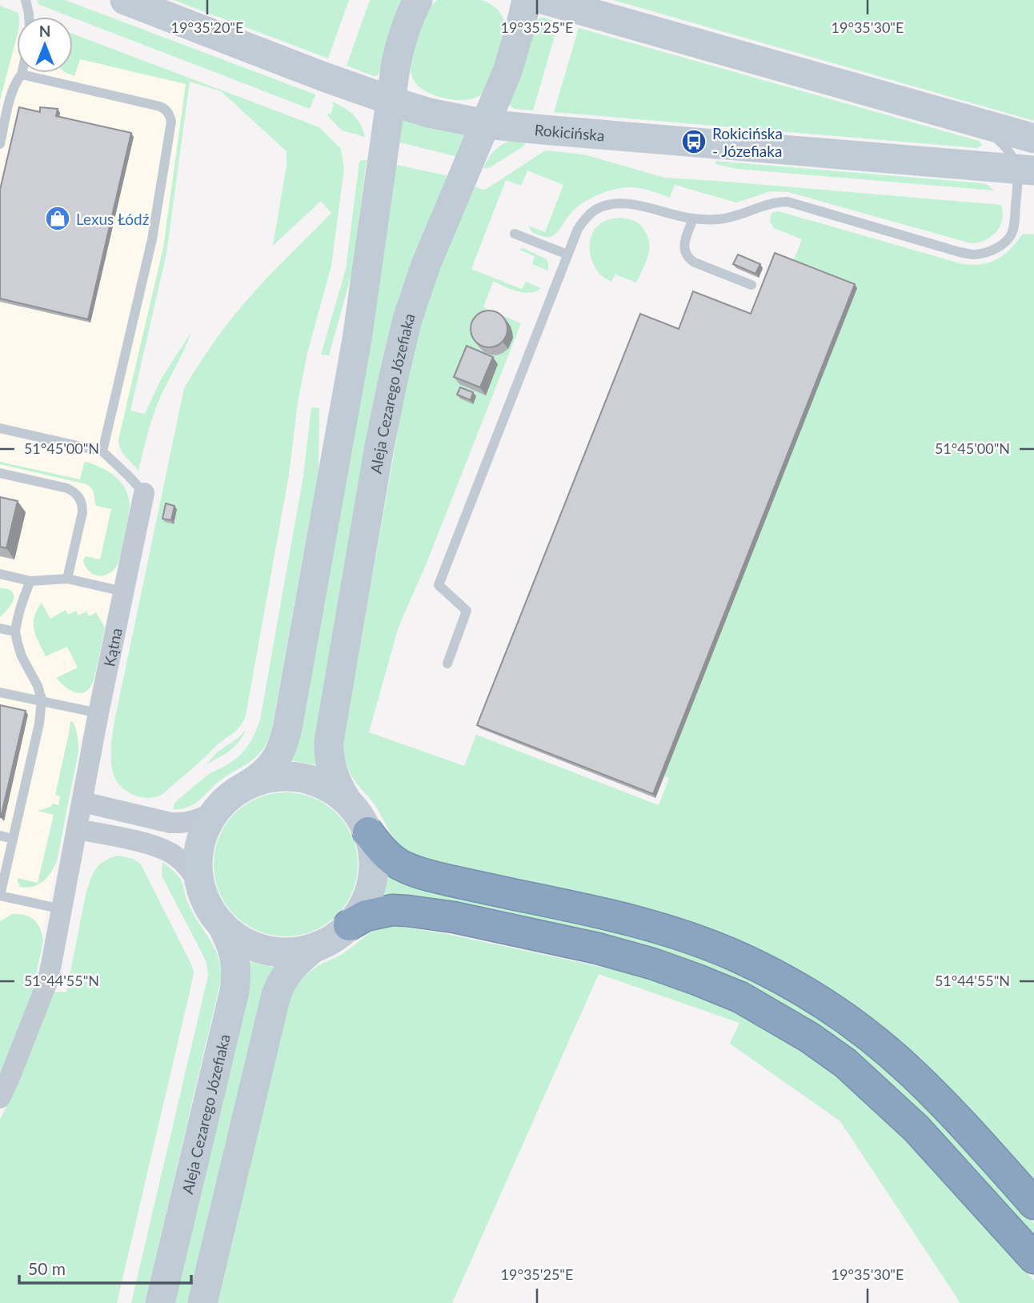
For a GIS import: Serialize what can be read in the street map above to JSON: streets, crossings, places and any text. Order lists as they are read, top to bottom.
{
  "streets": {
    "main road": ["Rokicińska", "Aleja Cezarego Józefiaka"],
    "street": ["Kątna"]
  },
  "crossings": [
    ["Rokicińska", "Aleja Cezarego Józefiaka"]
  ],
  "places": {
    "bus stop": ["Rokicińska - Józefiaka"],
    "shop": ["Lexus Łódź"]
  },
  "scale_bar": "50 m",
  "north": "top",
  "coordinates": [
    "19°35'20\"E",
    "19°35'25\"E",
    "19°35'30\"E",
    "51°45'00\"N",
    "51°44'55\"N"
  ]
}
